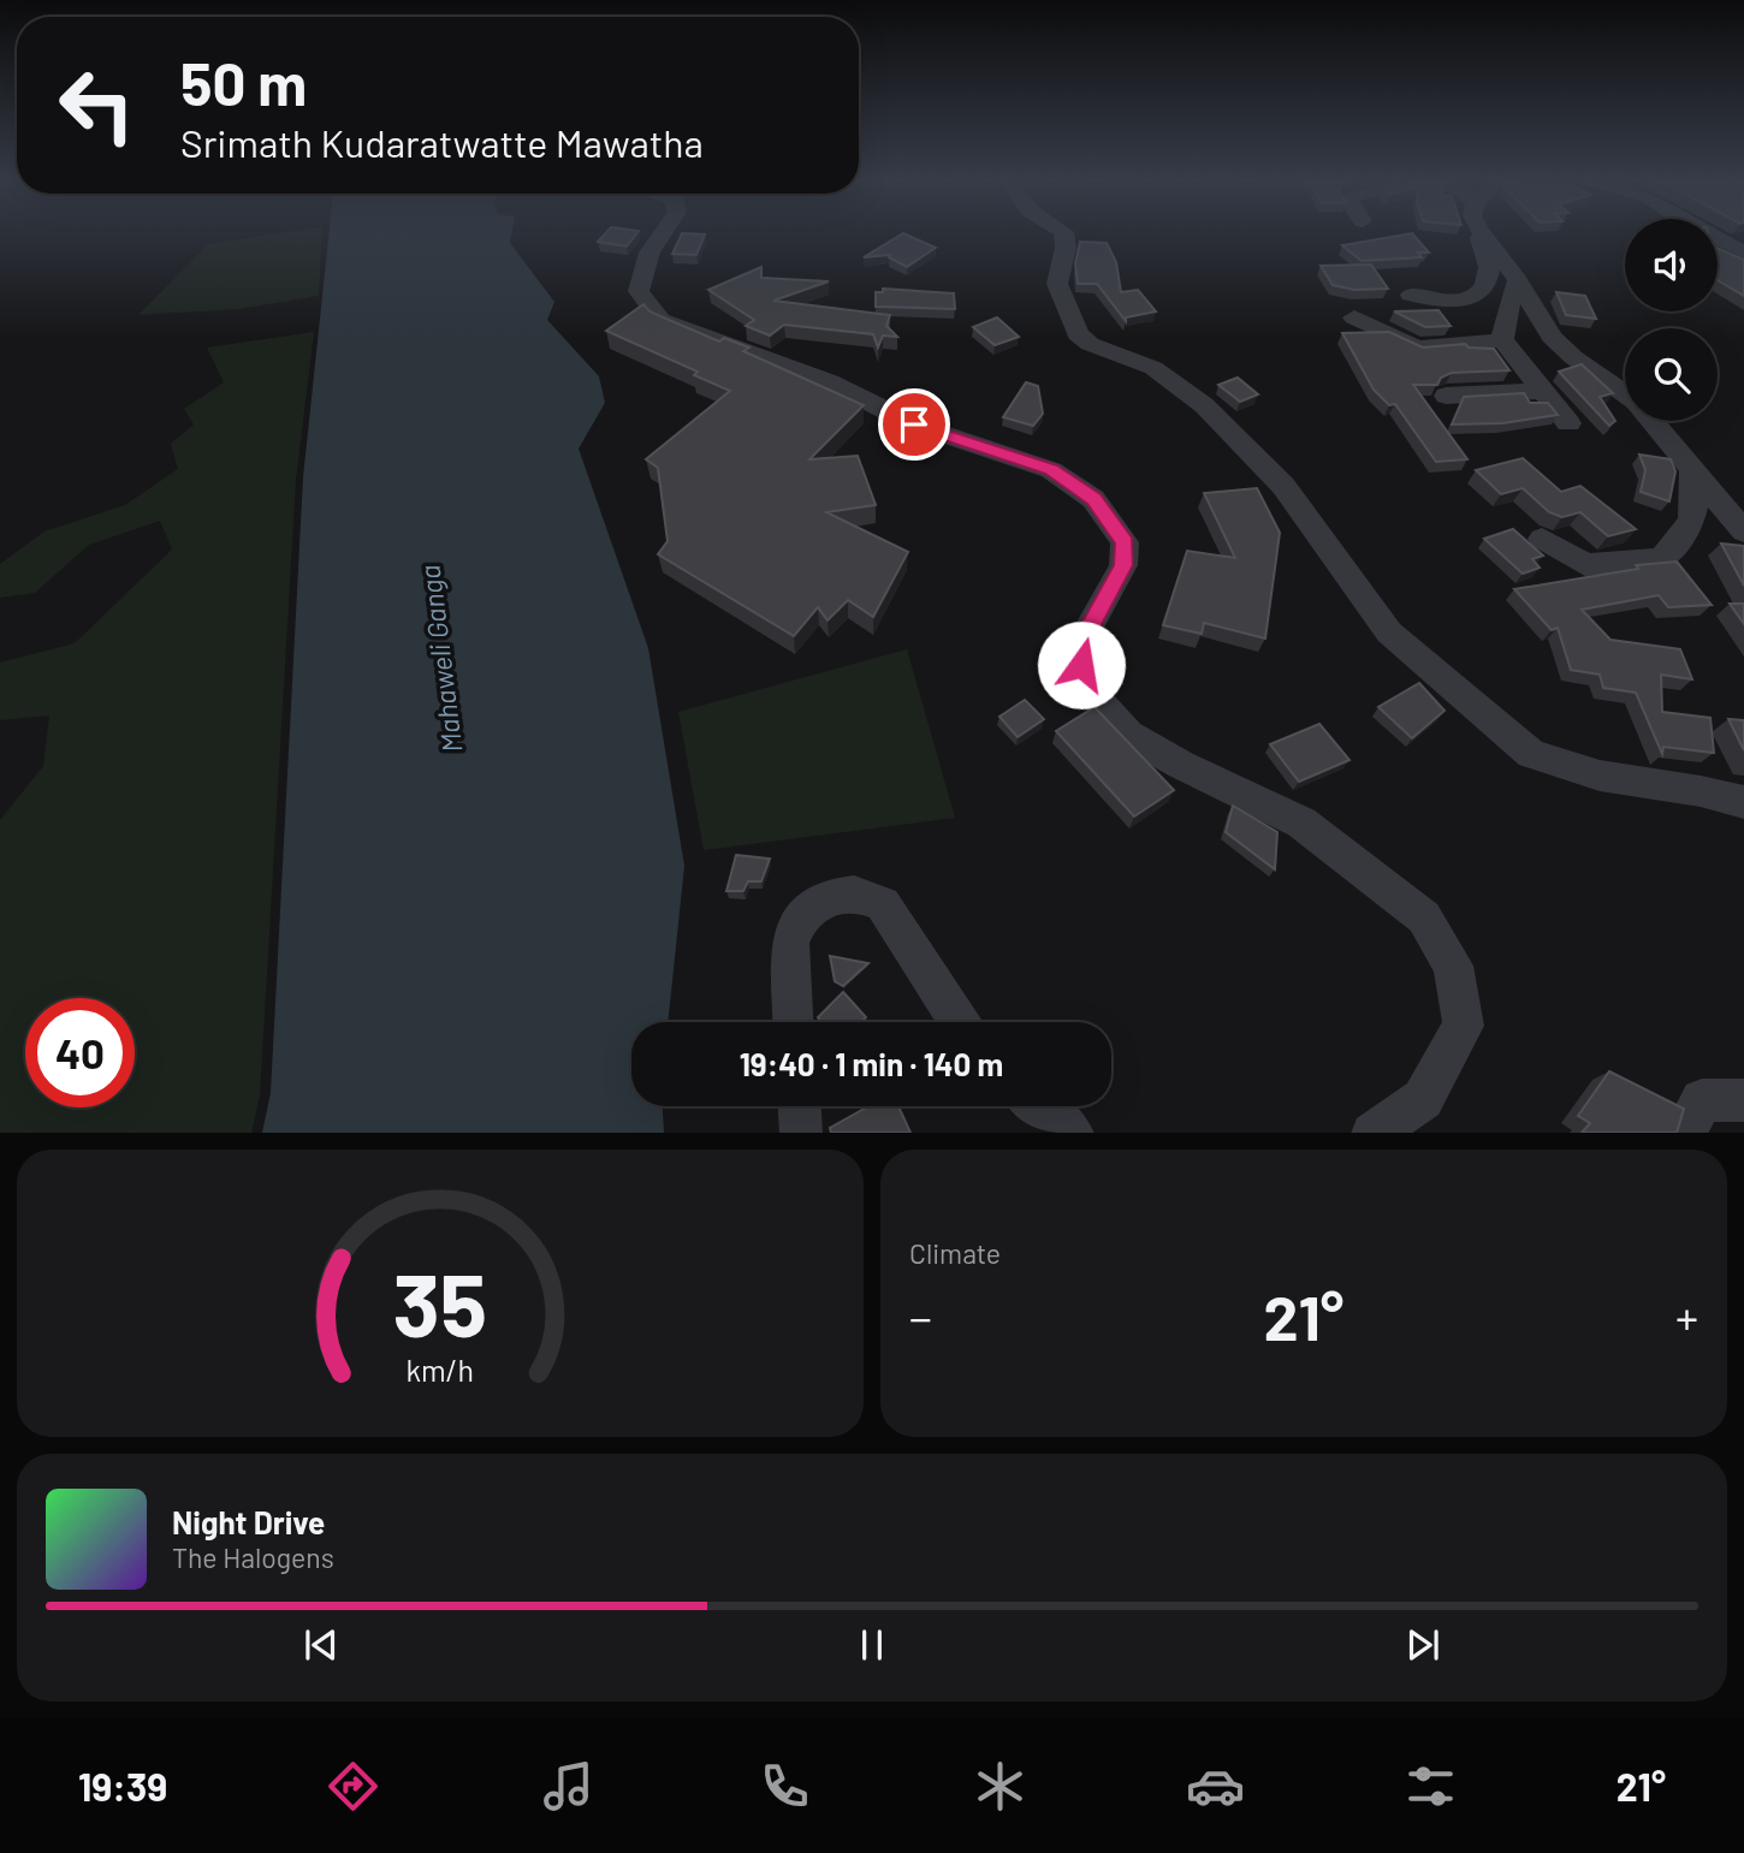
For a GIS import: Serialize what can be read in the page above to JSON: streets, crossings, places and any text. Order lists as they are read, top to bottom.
{
  "water": ["Mahaweli Ganga"],
  "page": {
    "turn": ["50 m", "Srimath Kudaratwatte Mawatha"],
    "limit": "40",
    "trip": "19:40 · 1 min · 140 m",
    "tile": "Climate",
    "heat": ["−", "21°", "+"],
    "song": ["Night Drive", "The Halogens"],
    "tabs": ["19:39", "21°"],
    "gauge": ["35", "km/h"]
  }
}
